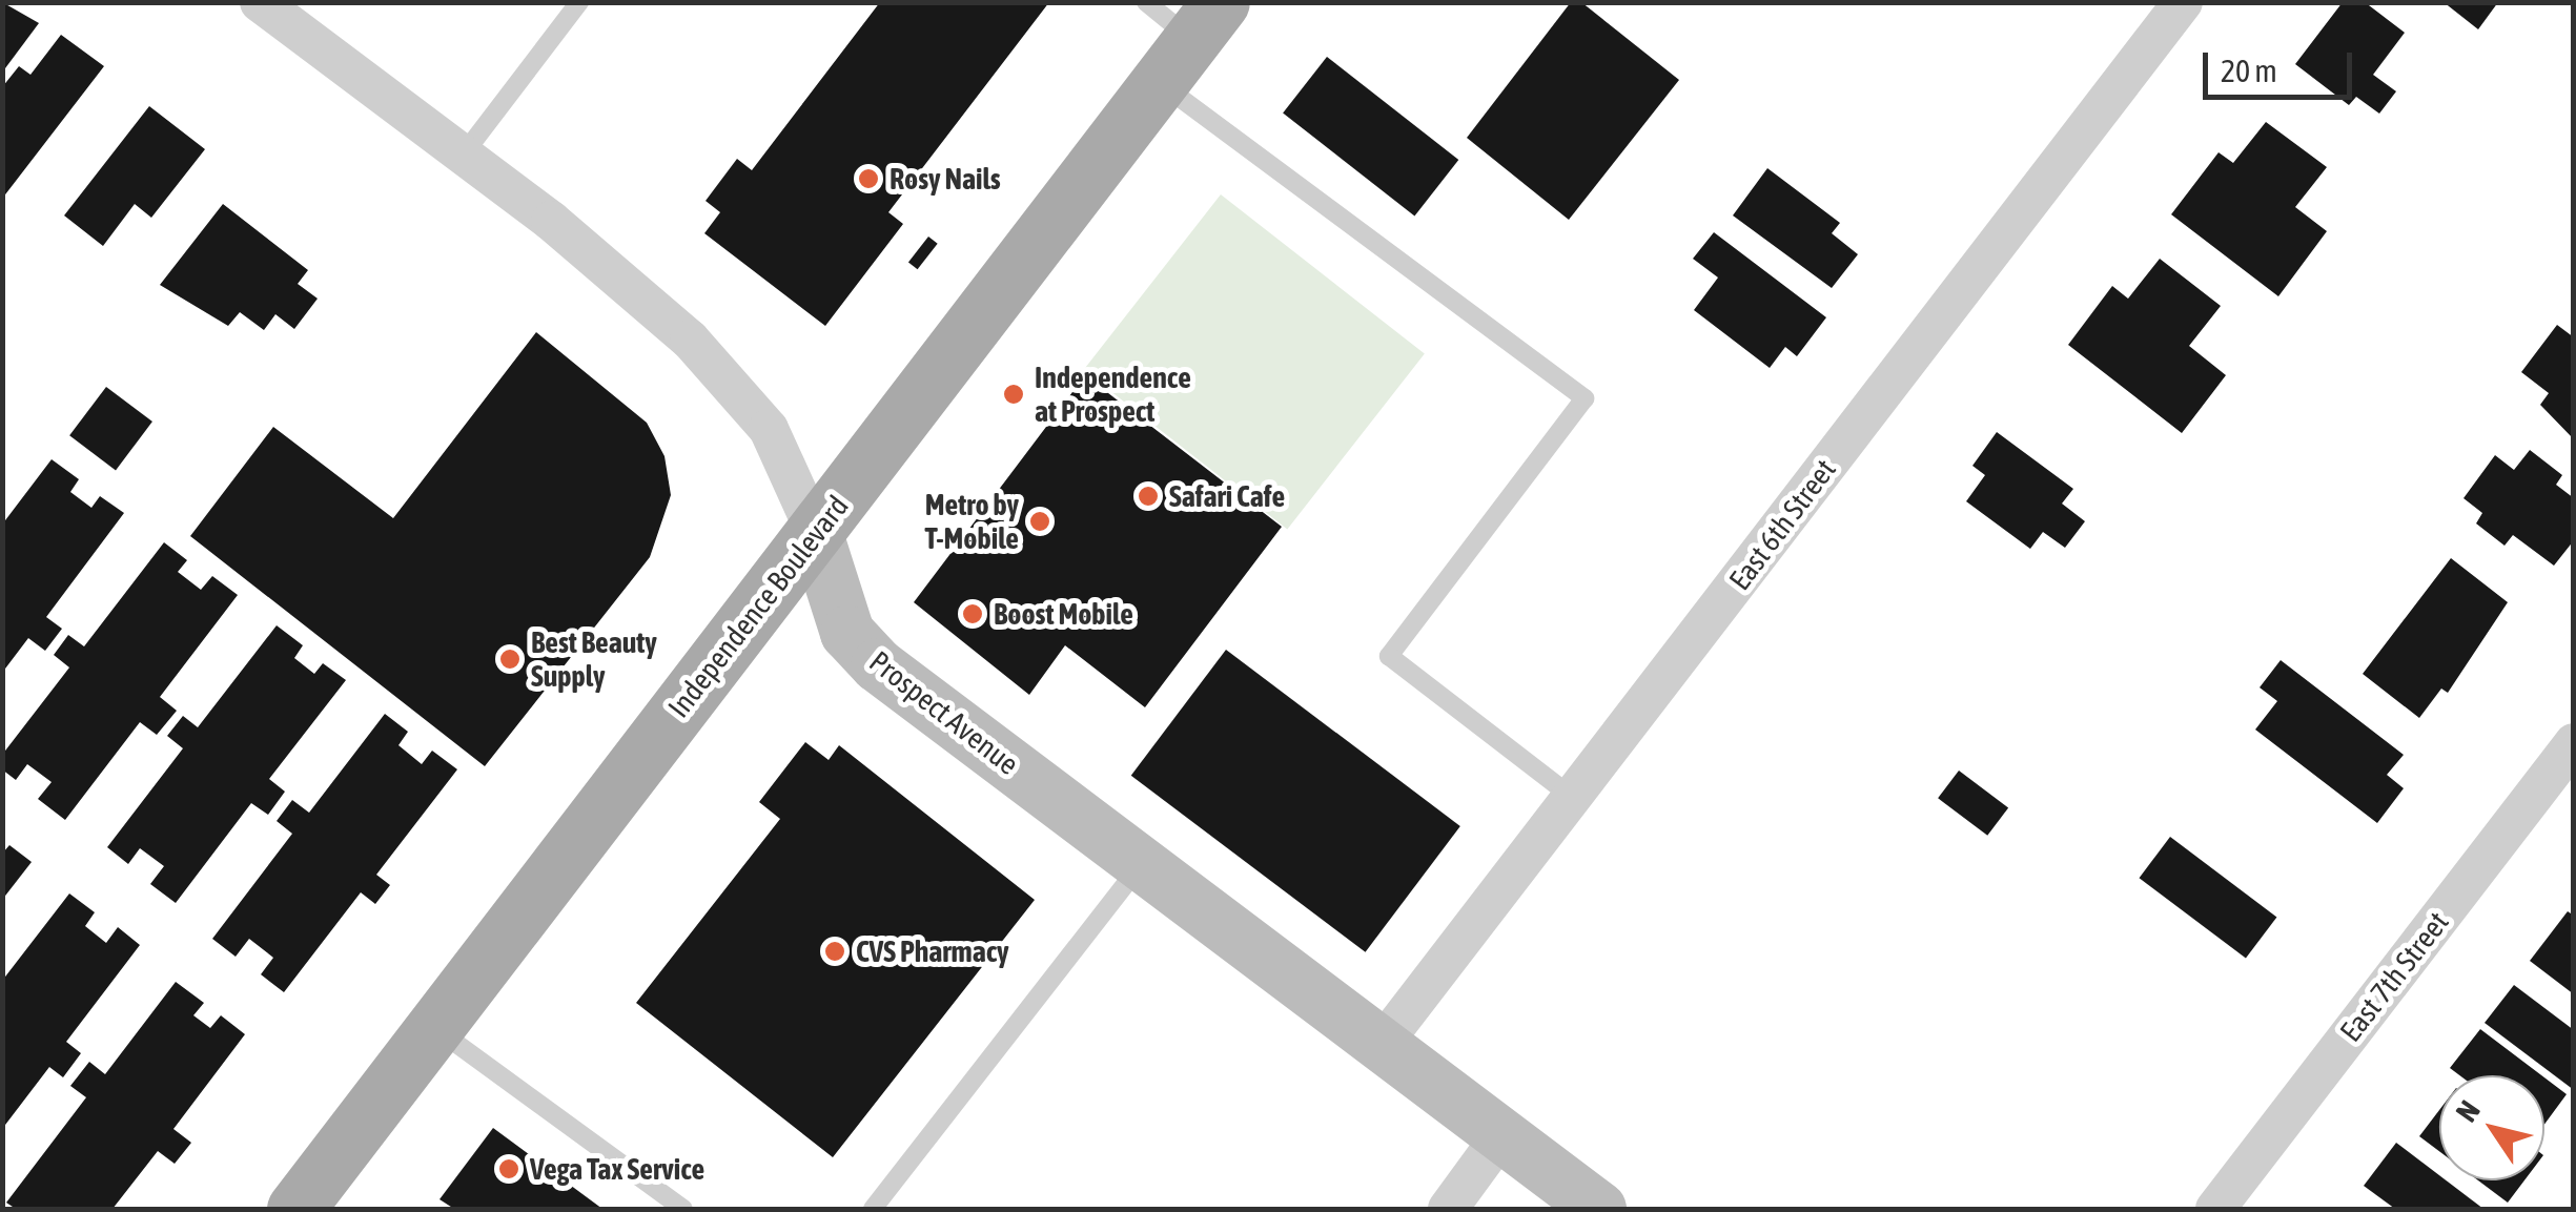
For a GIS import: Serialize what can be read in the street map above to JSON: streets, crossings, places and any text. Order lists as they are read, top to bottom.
{
  "streets": {
    "main road": ["Independence Boulevard", "Prospect Avenue"],
    "street": ["East 6th Street", "East 7th Street"]
  },
  "crossings": [
    ["East 6th Street", "Prospect Avenue"],
    ["Independence Boulevard", "Prospect Avenue"]
  ],
  "places": [
    "Rosy Nails",
    "Independence at Prospect",
    "Safari Cafe",
    "Metro by T-Mobile",
    "Boost Mobile",
    "Best Beauty Supply",
    "CVS Pharmacy",
    "Vega Tax Service"
  ],
  "scale_bar": "20 m",
  "north": "top left"
}
